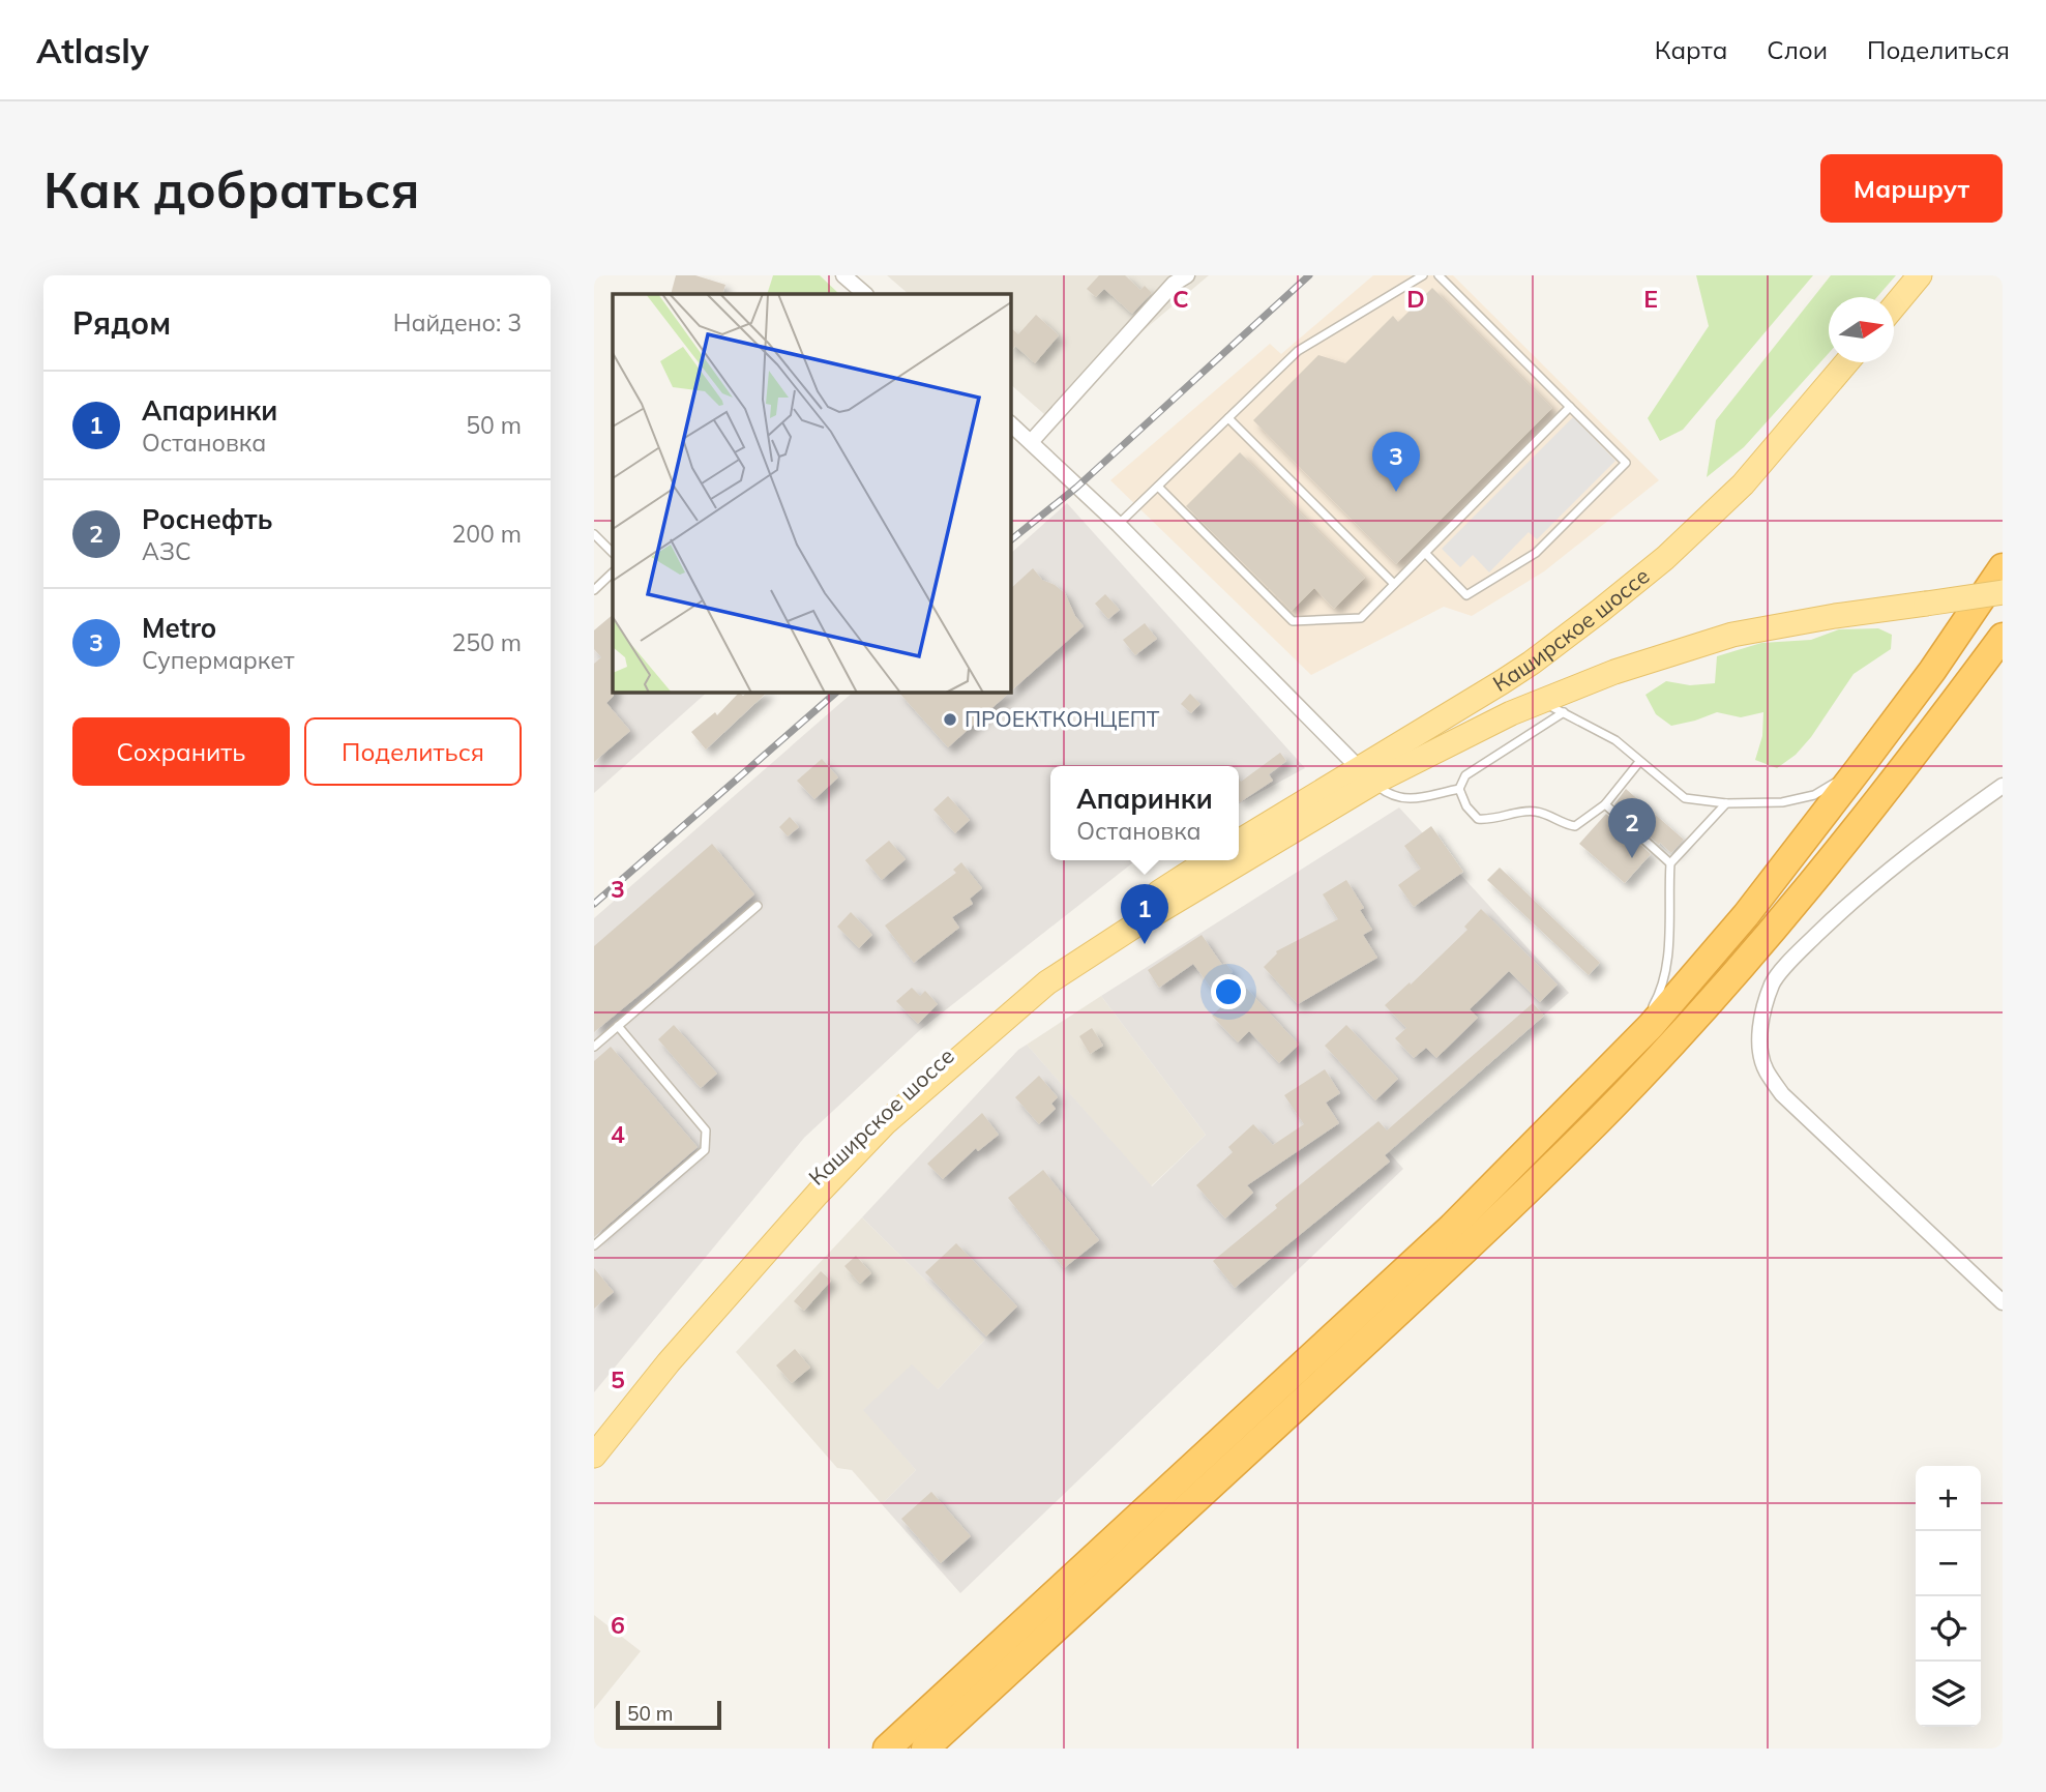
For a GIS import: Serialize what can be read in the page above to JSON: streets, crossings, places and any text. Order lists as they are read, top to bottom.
{
  "streets": {
    "main road": ["Каширское шоссе"]
  },
  "places": ["ПРОЕКТКОНЦЕПТ"],
  "scale_bar": "50 m",
  "north": "right",
  "page": {
    "header": "Atlasly",
    "nav": ["Карта", "Слои", "Поделиться"],
    "buttons": [
      "Маршрут",
      ["Сохранить", "Поделиться"]
    ],
    "title": "Как добраться",
    "heading": ["Рядом", "Найдено: 3"],
    "list": [
      {
        "mark": "1",
        "name": "Апаринки",
        "note": "Остановка",
        "value": "50 m"
      },
      {
        "mark": "2",
        "name": "Роснефть",
        "note": "АЗС",
        "value": "200 m"
      },
      {
        "mark": "3",
        "name": "Metro",
        "note": "Супермаркет",
        "value": "250 m"
      }
    ],
    "pins": ["3", "2", "1"],
    "popup": ["Апаринки", "Остановка"],
    "map_buttons": ["+", "−"],
    "scale": "50 m"
  },
  "grid": {
    "columns": ["C", "D", "E"],
    "rows": [
      "3",
      "4",
      "5",
      "6"
    ]
  }
}
